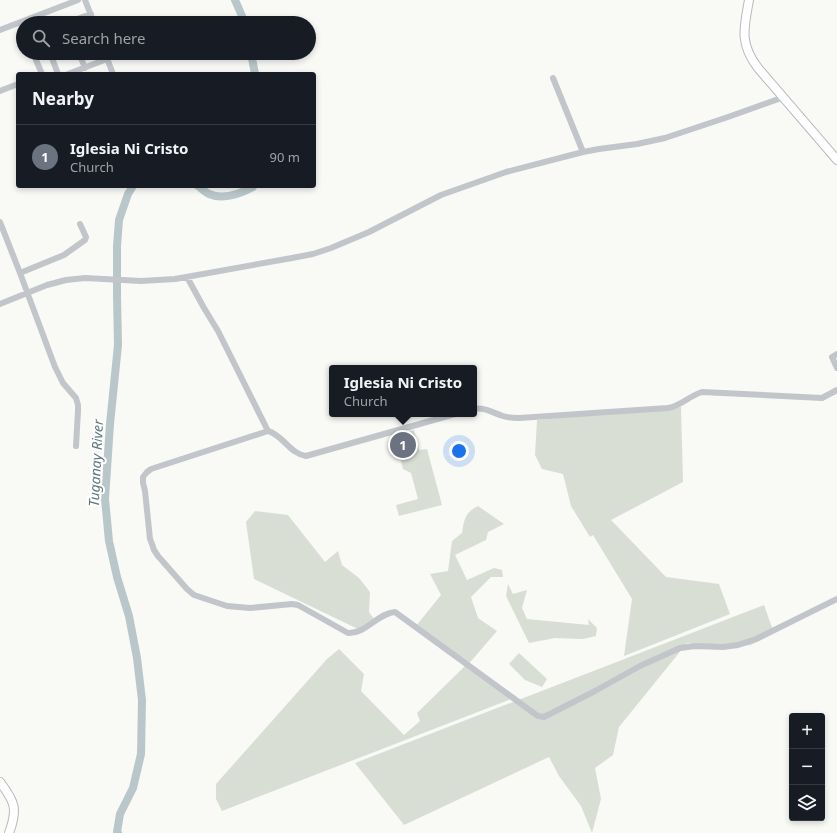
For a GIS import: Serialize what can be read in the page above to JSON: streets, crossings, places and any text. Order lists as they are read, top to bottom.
{
  "water": ["Tuganay River"],
  "page": {
    "search": "Search here",
    "heading": "Nearby",
    "list": [
      {
        "mark": "1",
        "name": "Iglesia Ni Cristo",
        "note": "Church",
        "value": "90 m"
      }
    ],
    "popup": ["Iglesia Ni Cristo", "Church"],
    "pins": "1",
    "map_buttons": ["+", "−"]
  }
}
